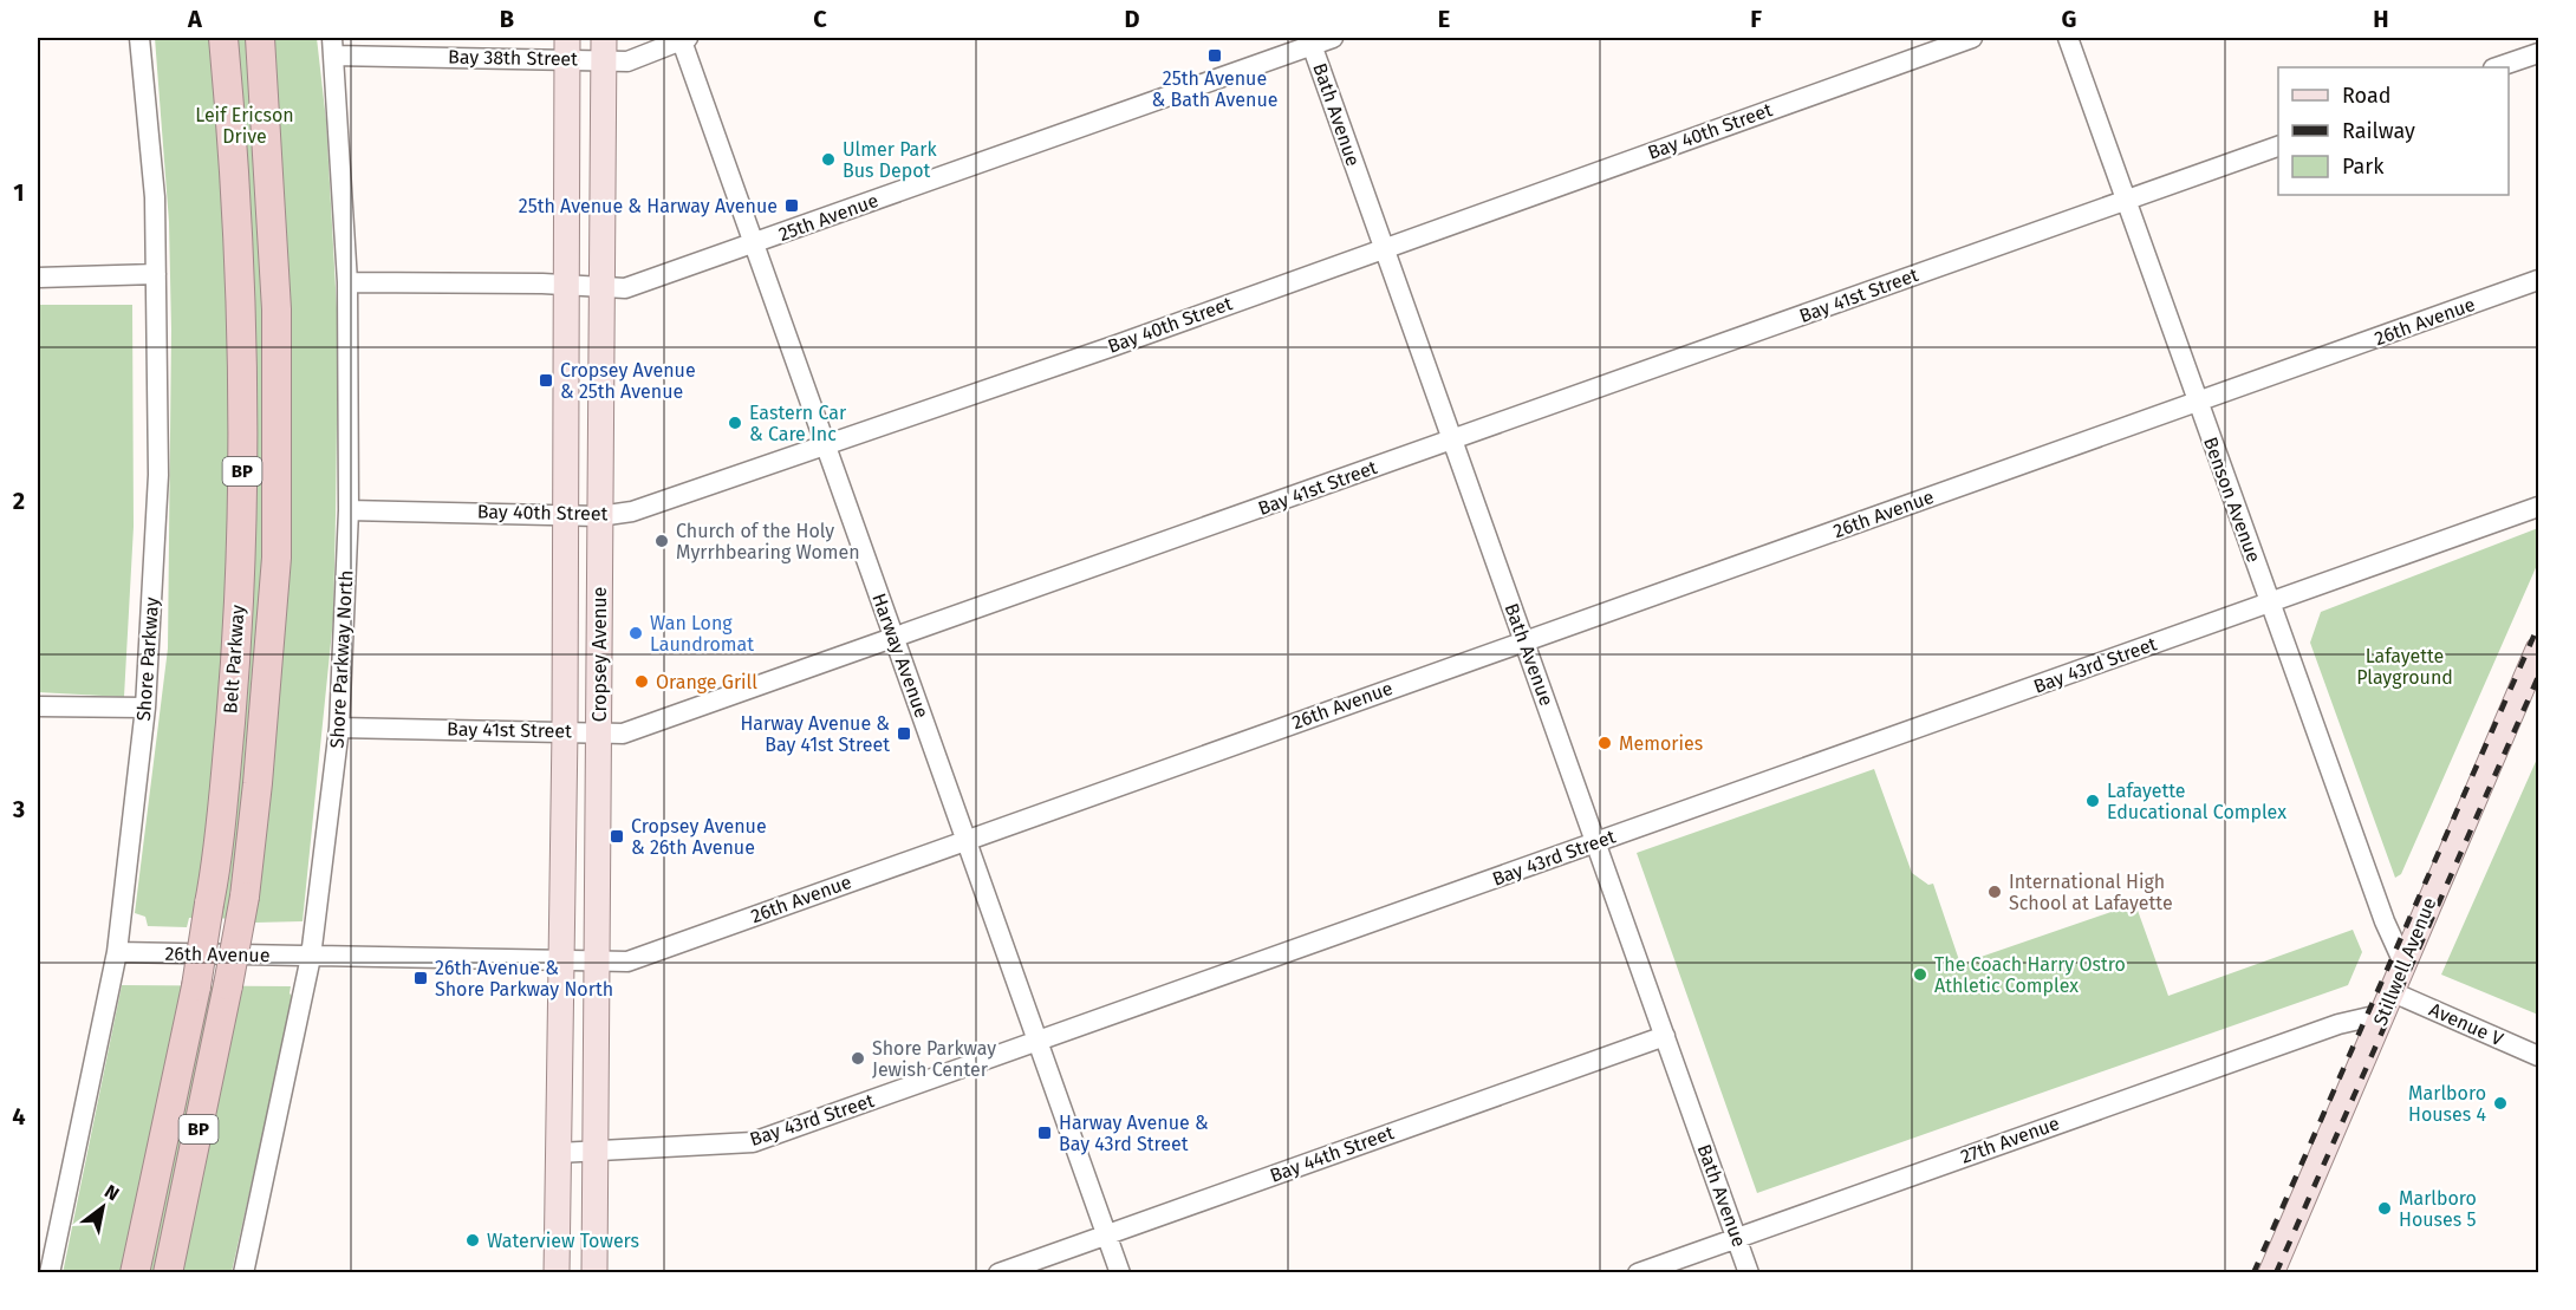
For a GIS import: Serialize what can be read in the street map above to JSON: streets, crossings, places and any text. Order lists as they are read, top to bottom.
{
  "streets": {
    "highway": ["BP", "Belt Parkway"],
    "main road": ["Cropsey Avenue", "Stillwell Avenue"],
    "street": [
      "Bay 38th Street",
      "Bath Avenue",
      "Bay 40th Street",
      "25th Avenue",
      "Bay 41st Street",
      "26th Avenue",
      "Benson Avenue",
      "Harway Avenue",
      "Shore Parkway",
      "Shore Parkway North",
      "Bay 43rd Street",
      "Avenue V",
      "27th Avenue",
      "Bay 44th Street"
    ]
  },
  "crossings": [
    ["Bay 38th Street", "Cropsey Avenue"],
    ["Bay 38th Street", "Harway Avenue"],
    ["Bay 38th Street", "Shore Parkway North"],
    ["Bath Avenue", "Bay 40th Street"],
    ["Bath Avenue", "25th Avenue"],
    ["Bath Avenue", "Bay 41st Street"],
    ["Bath Avenue", "26th Avenue"],
    ["Bath Avenue", "Bay 43rd Street"],
    ["Bath Avenue", "27th Avenue"],
    ["Bath Avenue", "Bay 44th Street"],
    ["Bay 40th Street", "Cropsey Avenue"],
    ["Bay 40th Street", "Harway Avenue"],
    ["Bay 40th Street", "Shore Parkway North"],
    ["25th Avenue", "Cropsey Avenue"],
    ["25th Avenue", "Harway Avenue"],
    ["25th Avenue", "Shore Parkway North"],
    ["Bay 41st Street", "Benson Avenue"],
    ["Bay 41st Street", "Cropsey Avenue"],
    ["Bay 41st Street", "Harway Avenue"],
    ["Bay 41st Street", "Shore Parkway North"],
    ["26th Avenue", "Benson Avenue"],
    ["26th Avenue", "Cropsey Avenue"],
    ["26th Avenue", "Harway Avenue"],
    ["26th Avenue", "Shore Parkway"],
    ["26th Avenue", "Shore Parkway North"],
    ["Benson Avenue", "Bay 43rd Street"],
    ["Benson Avenue", "Stillwell Avenue"],
    ["Cropsey Avenue", "Bay 43rd Street"],
    ["Harway Avenue", "Bay 43rd Street"],
    ["Harway Avenue", "Bay 44th Street"],
    ["Stillwell Avenue", "Avenue V"],
    ["Stillwell Avenue", "27th Avenue"],
    ["Avenue V", "27th Avenue"]
  ],
  "parks": ["Leif Ericson Drive", "Lafayette Playground"],
  "places": {
    "transit": [
      "25th Avenue & Bath Avenue",
      "25th Avenue & Harway Avenue",
      "Cropsey Avenue & 25th Avenue",
      "Harway Avenue & Bay 41st Street",
      "Cropsey Avenue & 26th Avenue",
      "26th Avenue & Shore Parkway North",
      "Harway Avenue & Bay 43rd Street"
    ],
    "other": [
      "Ulmer Park Bus Depot",
      "Eastern Car & Care Inc",
      "Church of the Holy Myrrhbearing Women",
      "Wan Long Laundromat",
      "Orange Grill",
      "Memories",
      "Lafayette Educational Complex",
      "International High School at Lafayette",
      "The Coach Harry Ostro Athletic Complex",
      "Shore Parkway Jewish Center",
      "Marlboro Houses 4",
      "Marlboro Houses 5",
      "Waterview Towers"
    ]
  },
  "legend": ["Road", "Railway", "Park"],
  "north": "top right",
  "grid": {
    "columns": [
      "A",
      "B",
      "C",
      "D",
      "E",
      "F",
      "G",
      "H"
    ],
    "rows": [
      "1",
      "2",
      "3",
      "4"
    ]
  }
}
